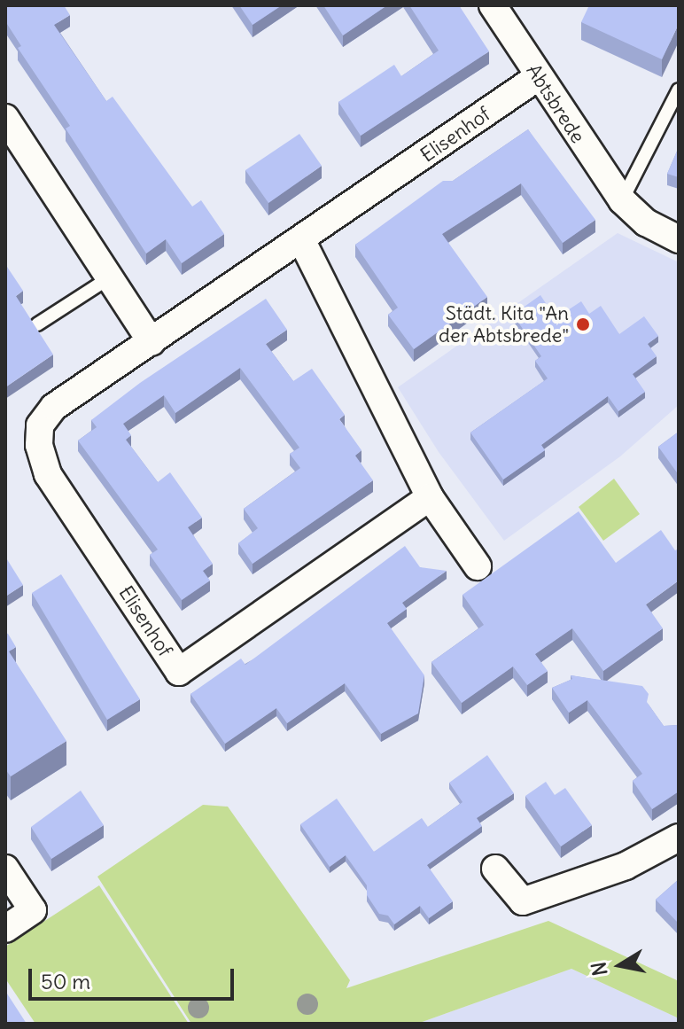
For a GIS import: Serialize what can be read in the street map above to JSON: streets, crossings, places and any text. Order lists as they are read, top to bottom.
{
  "streets": {
    "street": ["Abtsbrede", "Elisenhof"]
  },
  "crossings": [
    ["Abtsbrede", "Elisenhof"]
  ],
  "places": ["Städt. Kita \"An der Abtsbrede\""],
  "scale_bar": "50 m",
  "north": "left"
}
